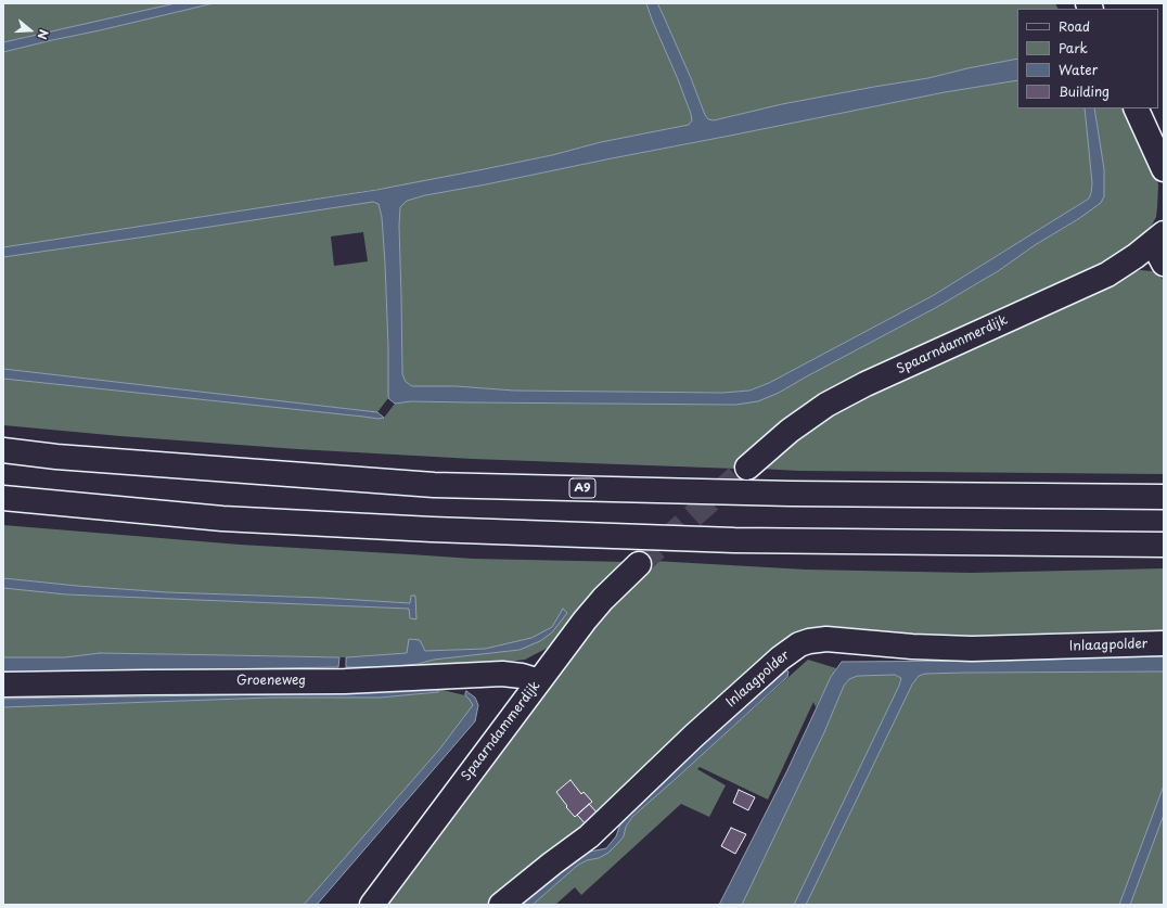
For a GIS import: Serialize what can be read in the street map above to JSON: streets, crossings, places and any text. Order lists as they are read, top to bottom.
{
  "streets": {
    "main road": [
      "Spaarndammerdijk",
      "A9",
      "Inlaagpolder",
      "Groeneweg"
    ]
  },
  "crossings": [
    ["Spaarndammerdijk", "Groeneweg"]
  ],
  "legend": [
    "Road",
    "Park",
    "Water",
    "Building"
  ],
  "north": "right"
}
